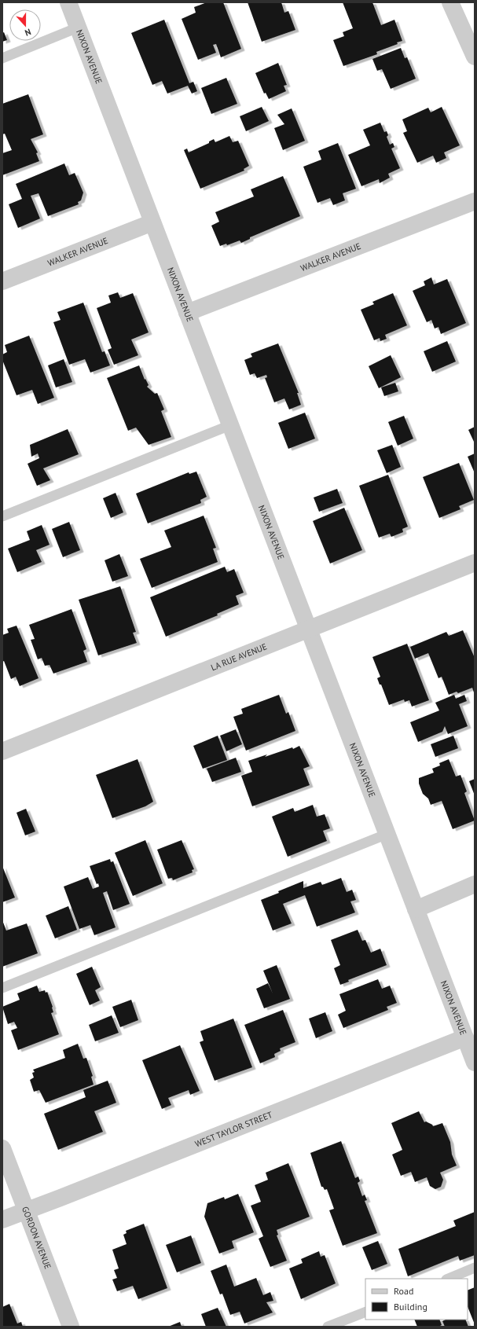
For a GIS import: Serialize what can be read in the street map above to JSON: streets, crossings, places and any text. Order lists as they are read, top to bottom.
{
  "streets": {
    "street": [
      "NIXON AVENUE",
      "WALKER AVENUE",
      "LA RUE AVENUE",
      "WEST TAYLOR STREET",
      "GORDON AVENUE"
    ]
  },
  "crossings": [
    ["NIXON AVENUE", "WALKER AVENUE"],
    ["NIXON AVENUE", "LA RUE AVENUE"],
    ["NIXON AVENUE", "WEST TAYLOR STREET"],
    ["WEST TAYLOR STREET", "GORDON AVENUE"]
  ],
  "legend": ["Road", "Building"],
  "north": "bottom"
}
